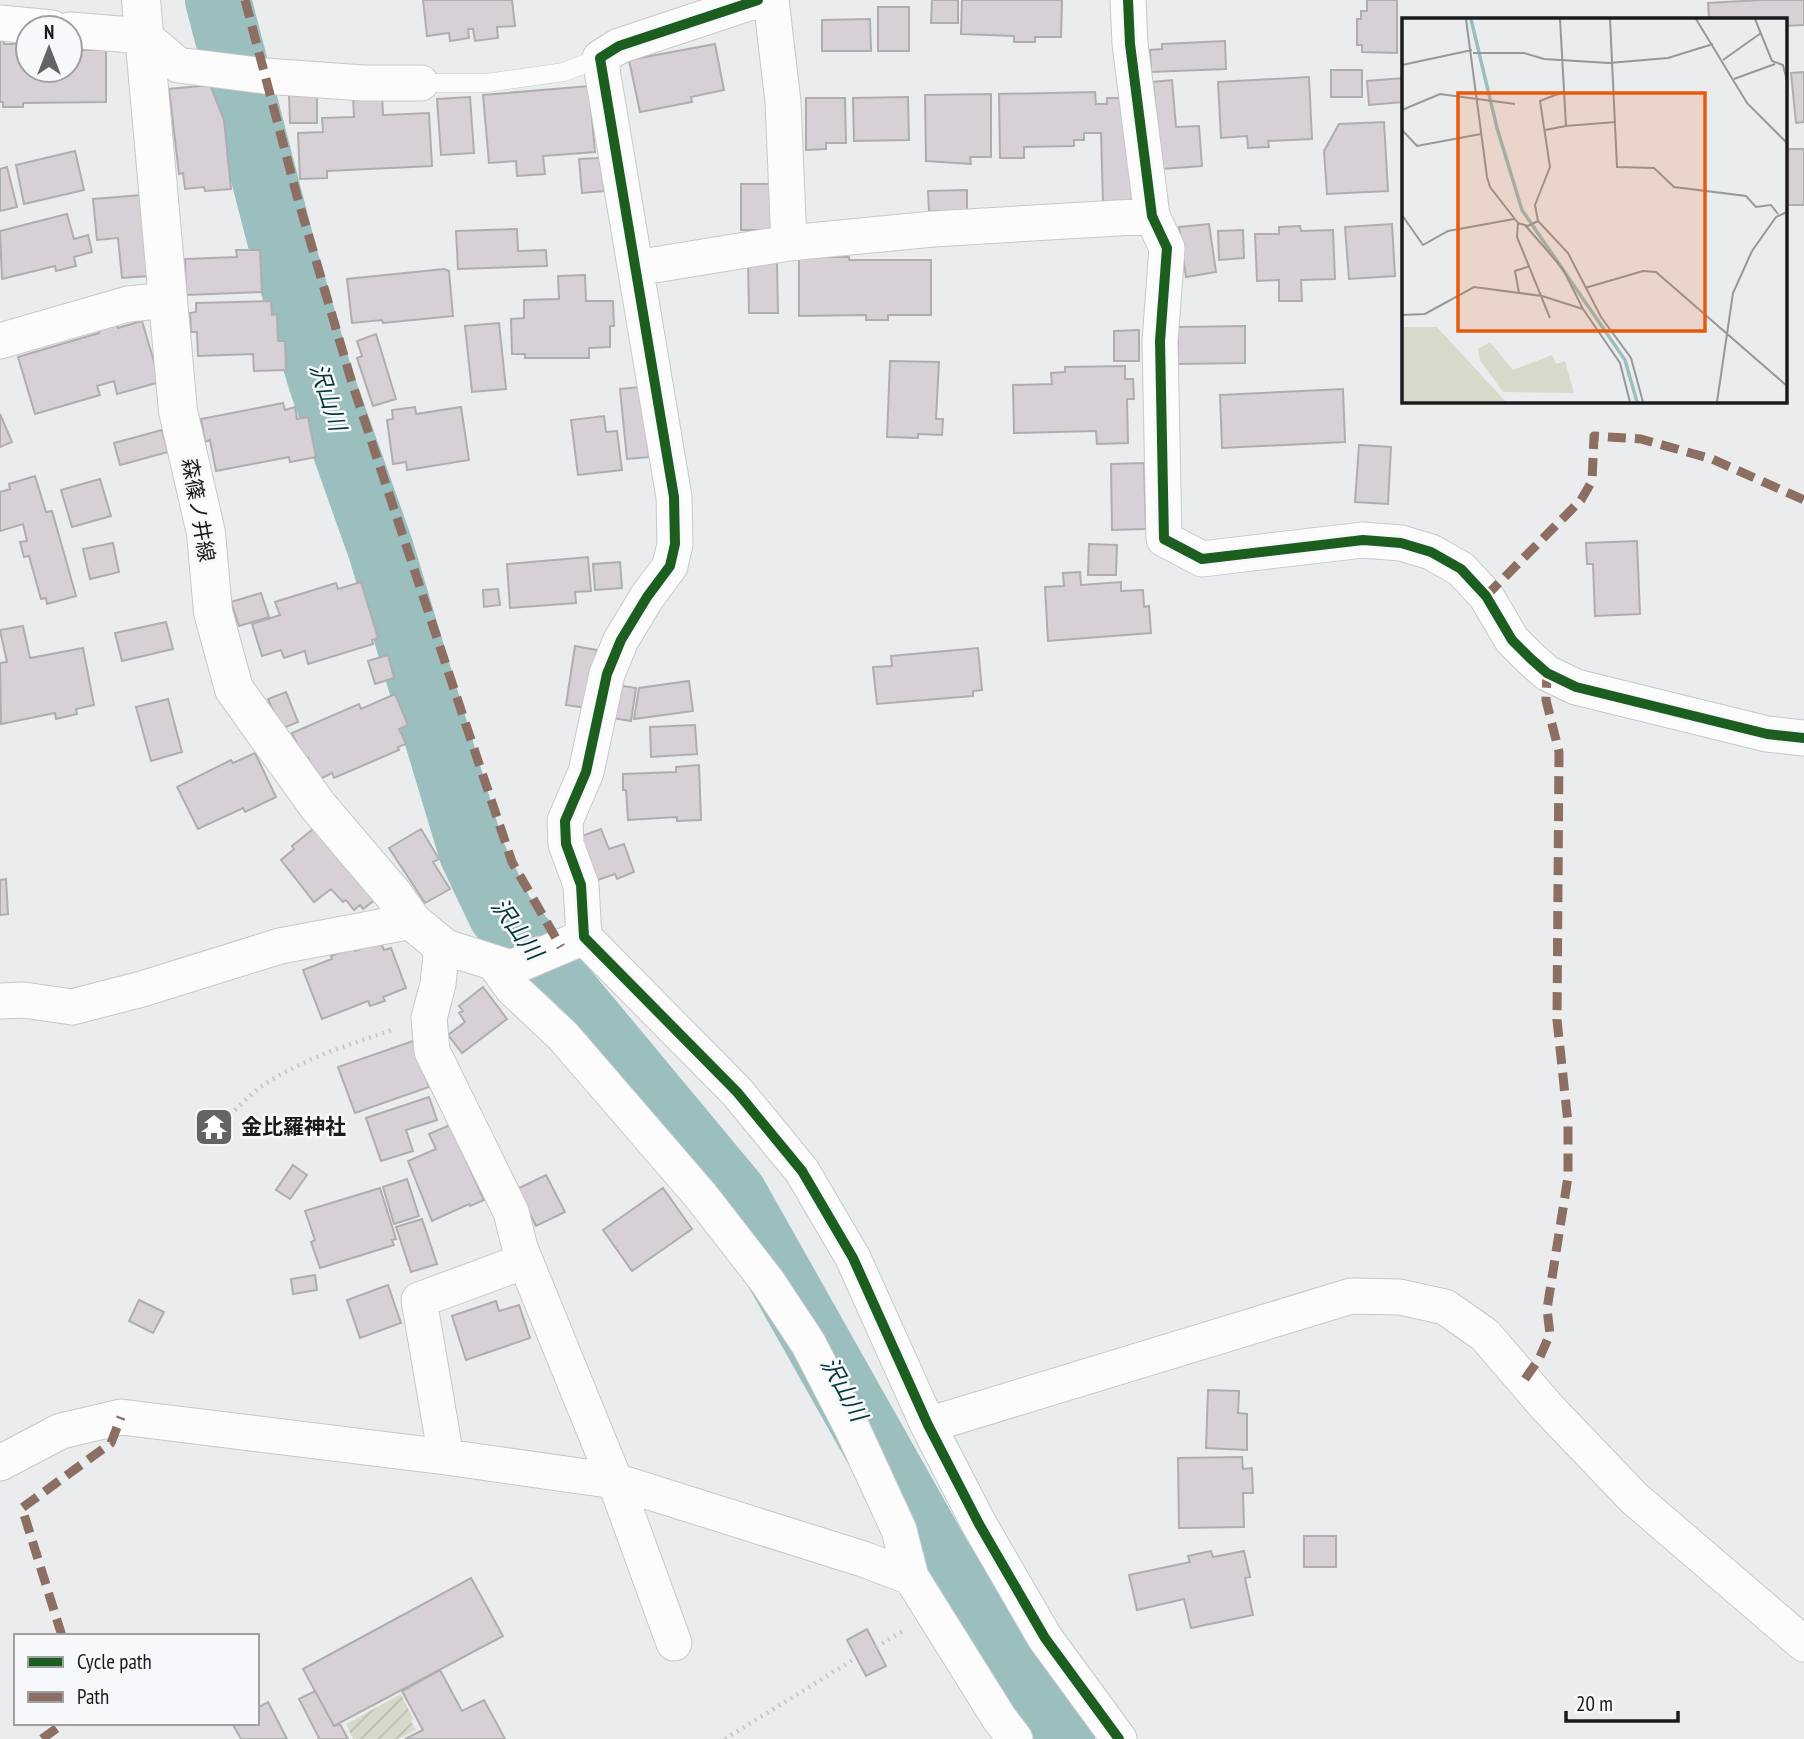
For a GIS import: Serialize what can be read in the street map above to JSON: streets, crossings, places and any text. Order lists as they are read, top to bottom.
{
  "streets": {
    "main road": ["森篠ノ井線"]
  },
  "water": ["沢山川"],
  "places": {
    "temple": ["金比羅神社"]
  },
  "legend": ["Cycle path", "Path"],
  "scale_bar": "20 m",
  "north": "top"
}
